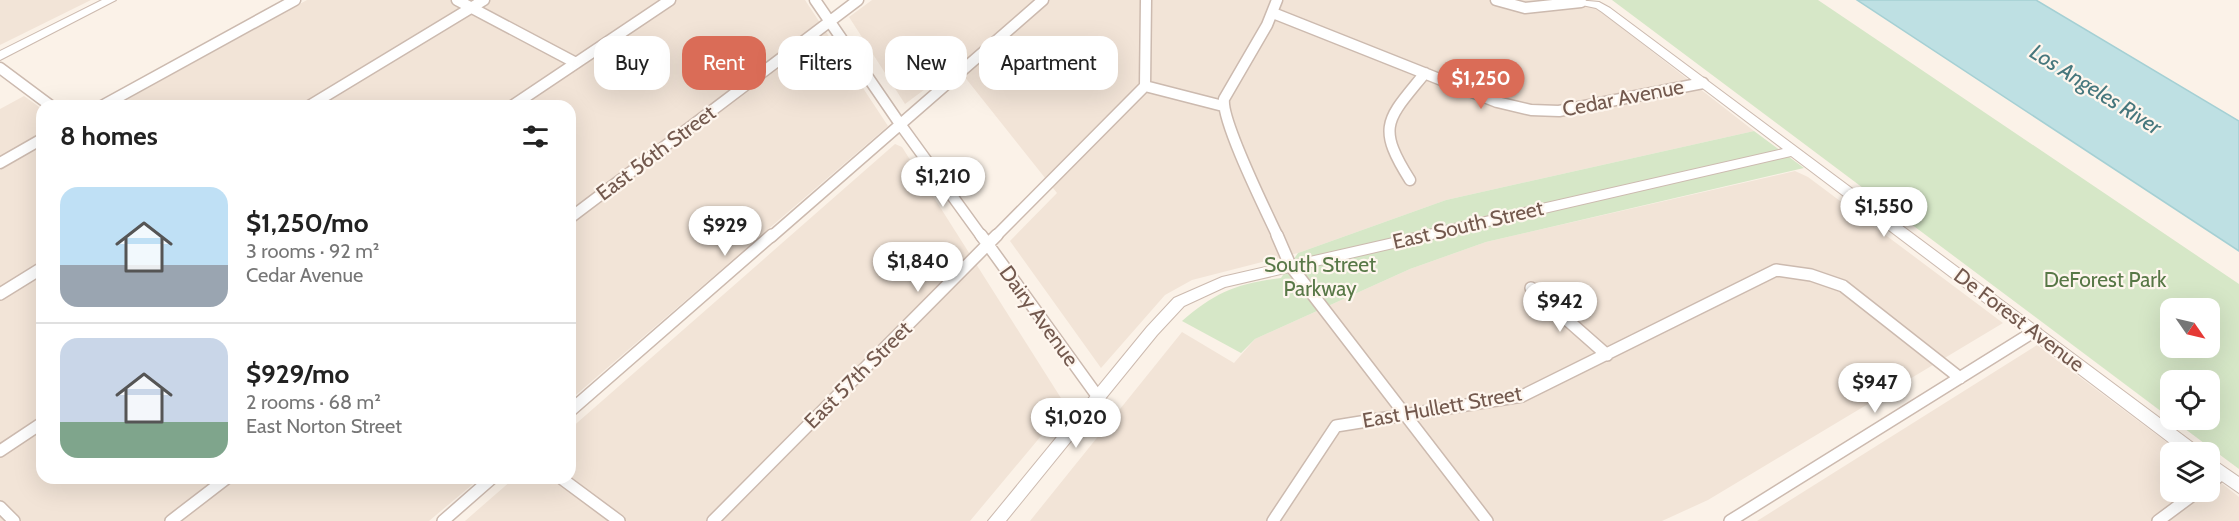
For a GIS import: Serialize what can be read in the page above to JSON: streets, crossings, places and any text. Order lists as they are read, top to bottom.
{
  "streets": {
    "street": [
      "Cedar Avenue",
      "East 56th Street",
      "East South Street",
      "Dairy Avenue",
      "De Forest Avenue",
      "East 57th Street",
      "East Hullett Street"
    ]
  },
  "crossings": [
    ["Cedar Avenue", "De Forest Avenue"],
    ["East 56th Street", "Dairy Avenue"],
    ["East South Street", "Dairy Avenue"],
    ["East South Street", "De Forest Avenue"],
    ["Dairy Avenue", "East 57th Street"]
  ],
  "water": ["Los Angeles River"],
  "parks": ["South Street Parkway", "DeForest Park"],
  "north": "bottom right",
  "page": {
    "chip": [
      "Buy",
      "Rent",
      "Filters",
      "New",
      "Apartment"
    ],
    "price": [
      "$1,250",
      "$1,210",
      "$1,550",
      "$929",
      "$1,840",
      "$942",
      "$947",
      "$1,020"
    ],
    "heading": "8 homes",
    "list": [
      {
        "name": "$1,250/mo",
        "note": "3 rooms · 92 m² · Cedar Avenue"
      },
      {
        "name": "$929/mo",
        "note": "2 rooms · 68 m² · East Norton Street"
      }
    ]
  }
}
